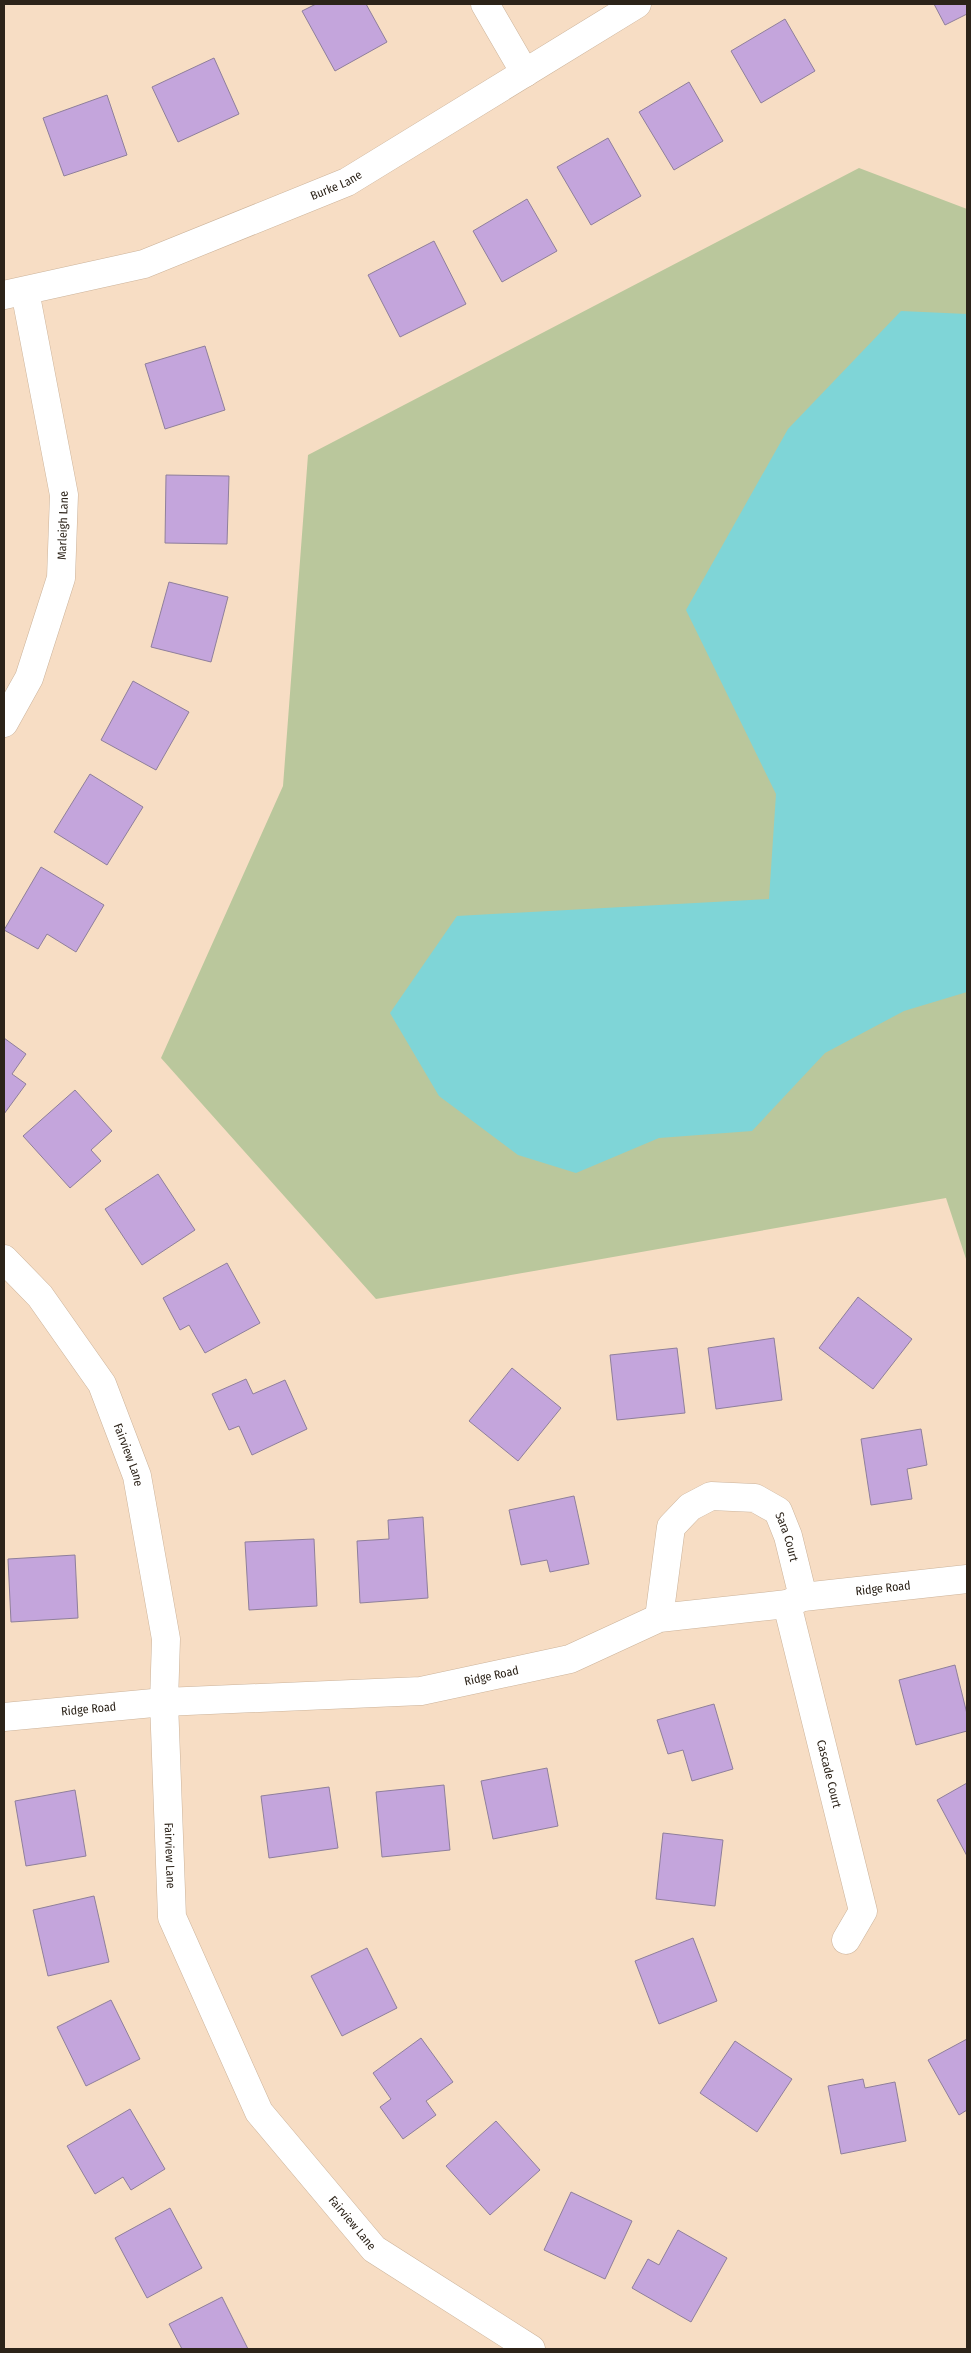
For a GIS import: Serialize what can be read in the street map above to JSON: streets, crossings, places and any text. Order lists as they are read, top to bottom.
{
  "streets": {
    "street": [
      "Burke Lane",
      "Marleigh Lane",
      "Fairview Lane",
      "Sara Court",
      "Ridge Road",
      "Cascade Court"
    ]
  },
  "crossings": [
    ["Burke Lane", "Marleigh Lane"],
    ["Fairview Lane", "Ridge Road"],
    ["Sara Court", "Ridge Road"],
    ["Sara Court", "Cascade Court"],
    ["Ridge Road", "Cascade Court"]
  ]
}
